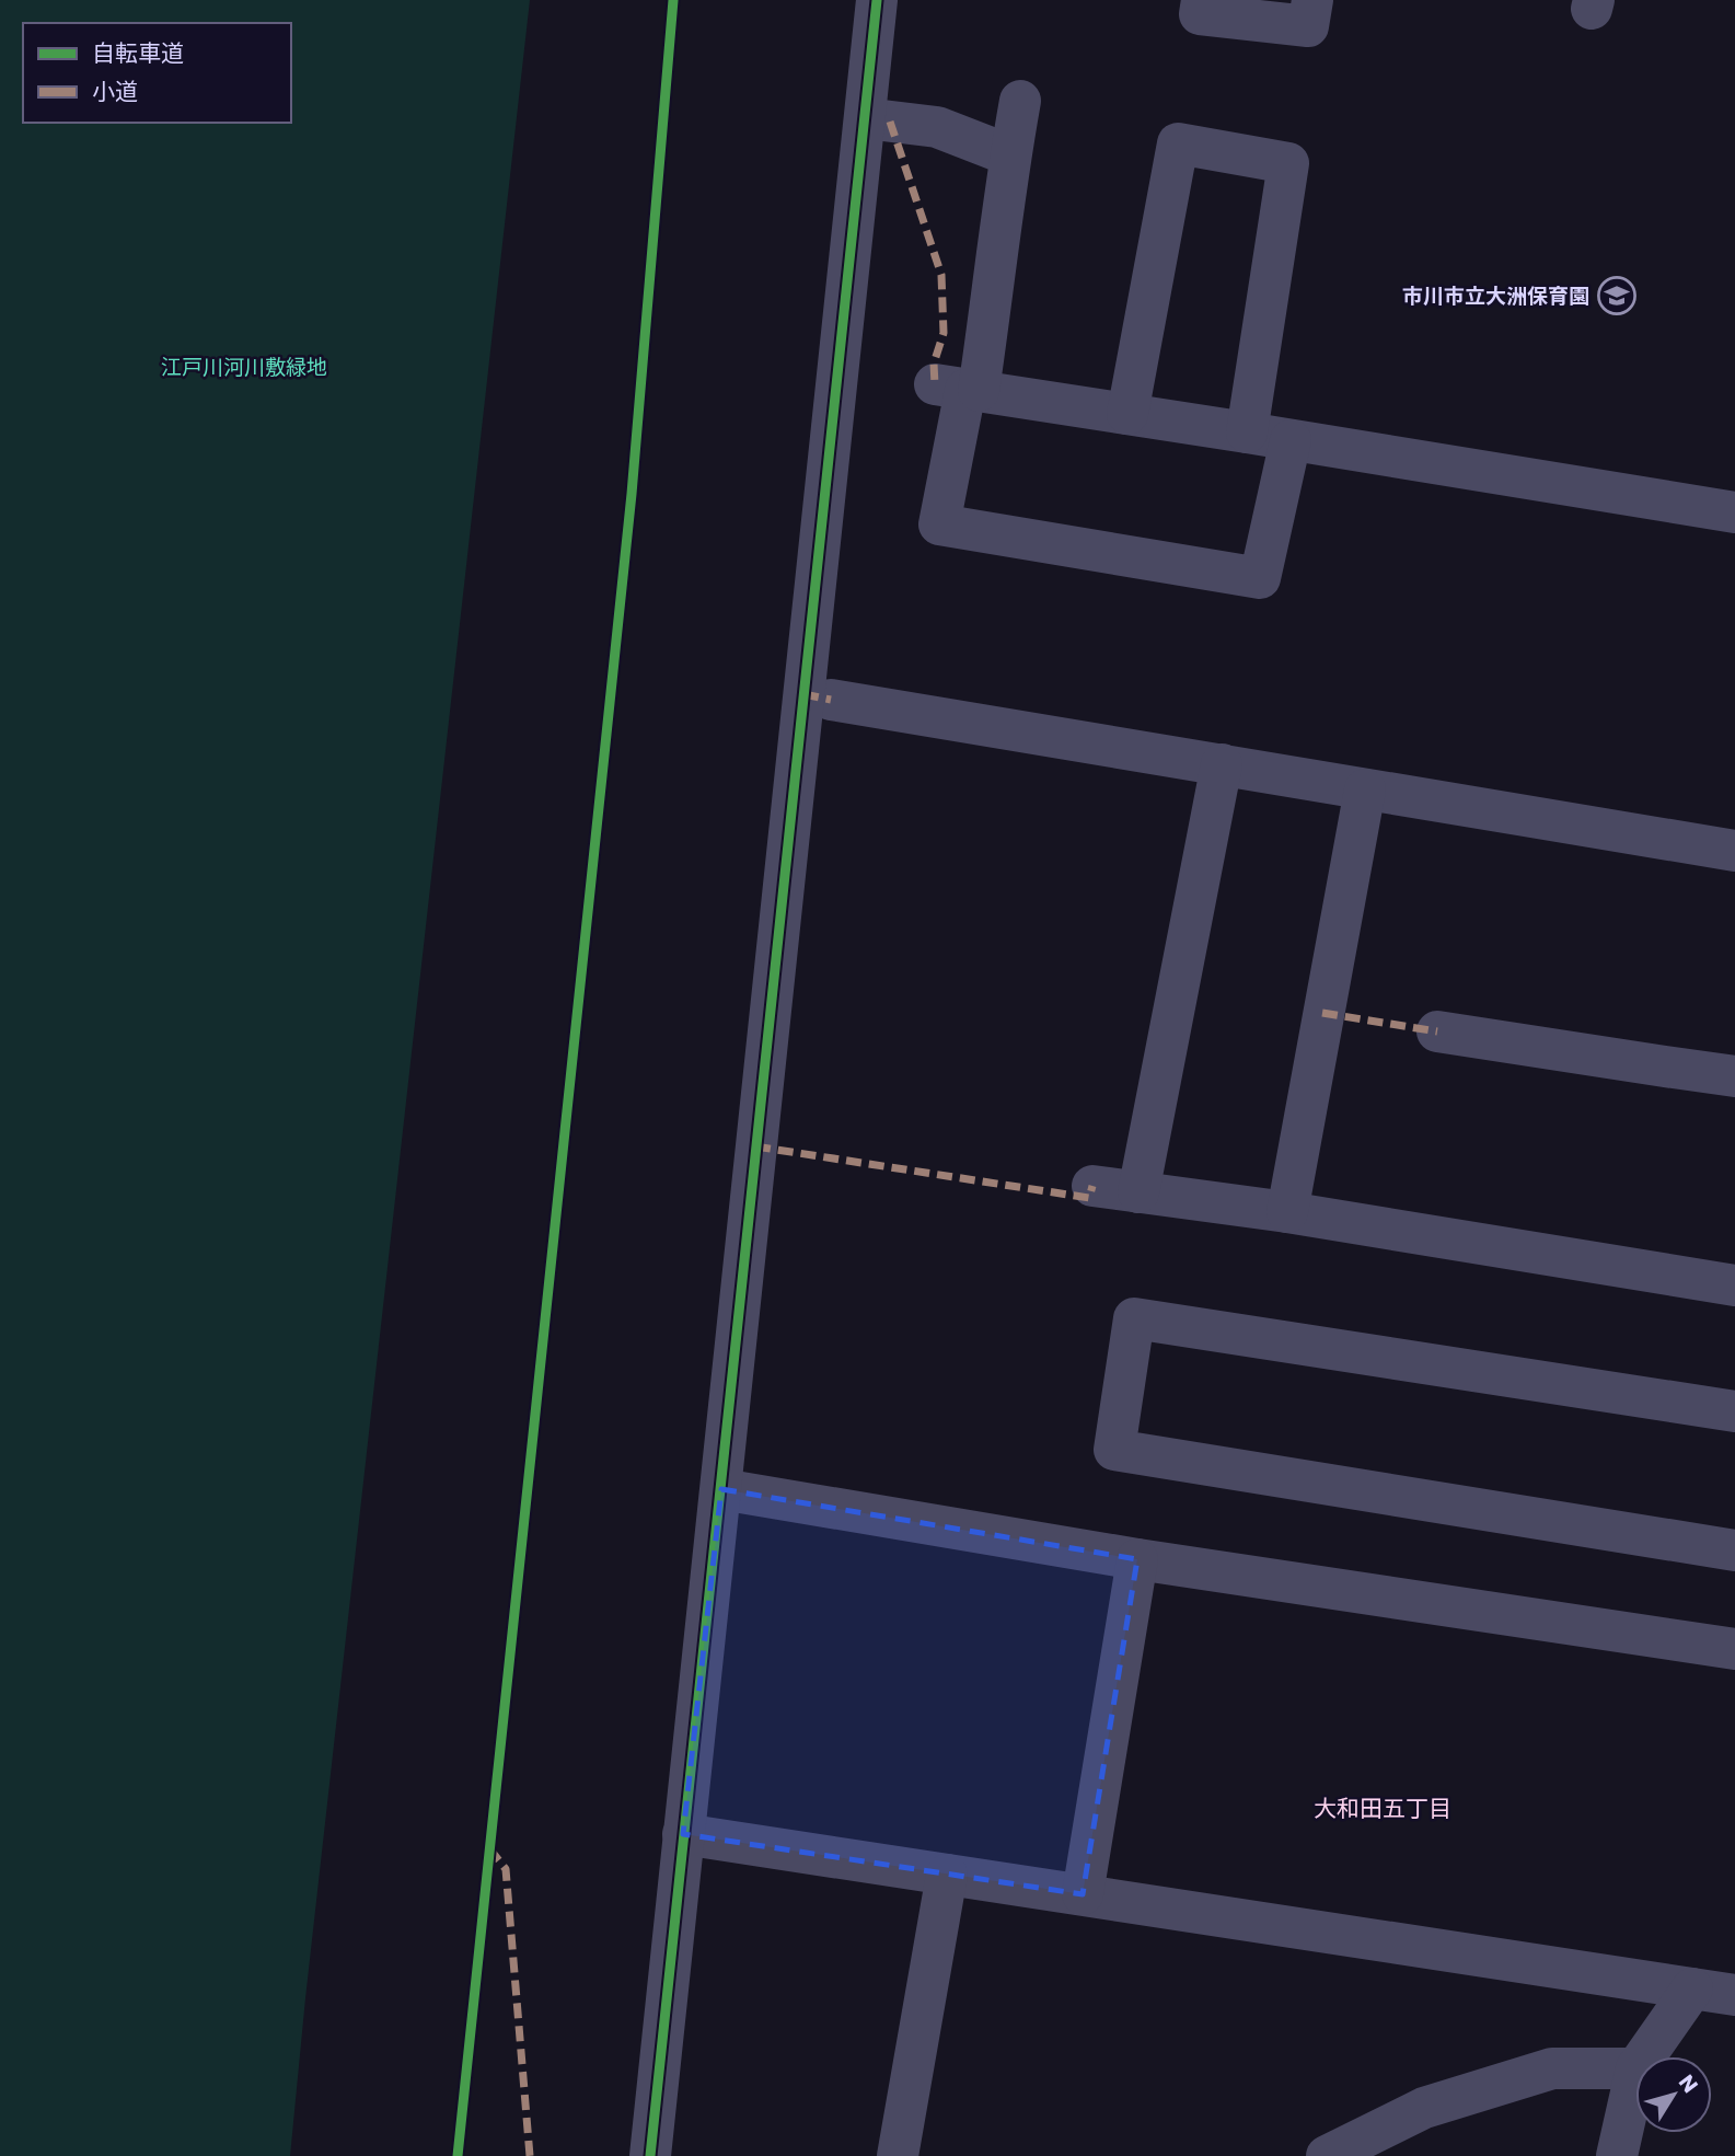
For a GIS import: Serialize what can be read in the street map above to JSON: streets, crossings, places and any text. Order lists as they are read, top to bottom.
{
  "districts": ["大和田五丁目"],
  "parks": ["江戸川河川敷緑地"],
  "places": {
    "school or university": ["市川市立大洲保育園"]
  },
  "legend": ["自転車道", "小道"],
  "north": "top right"
}
